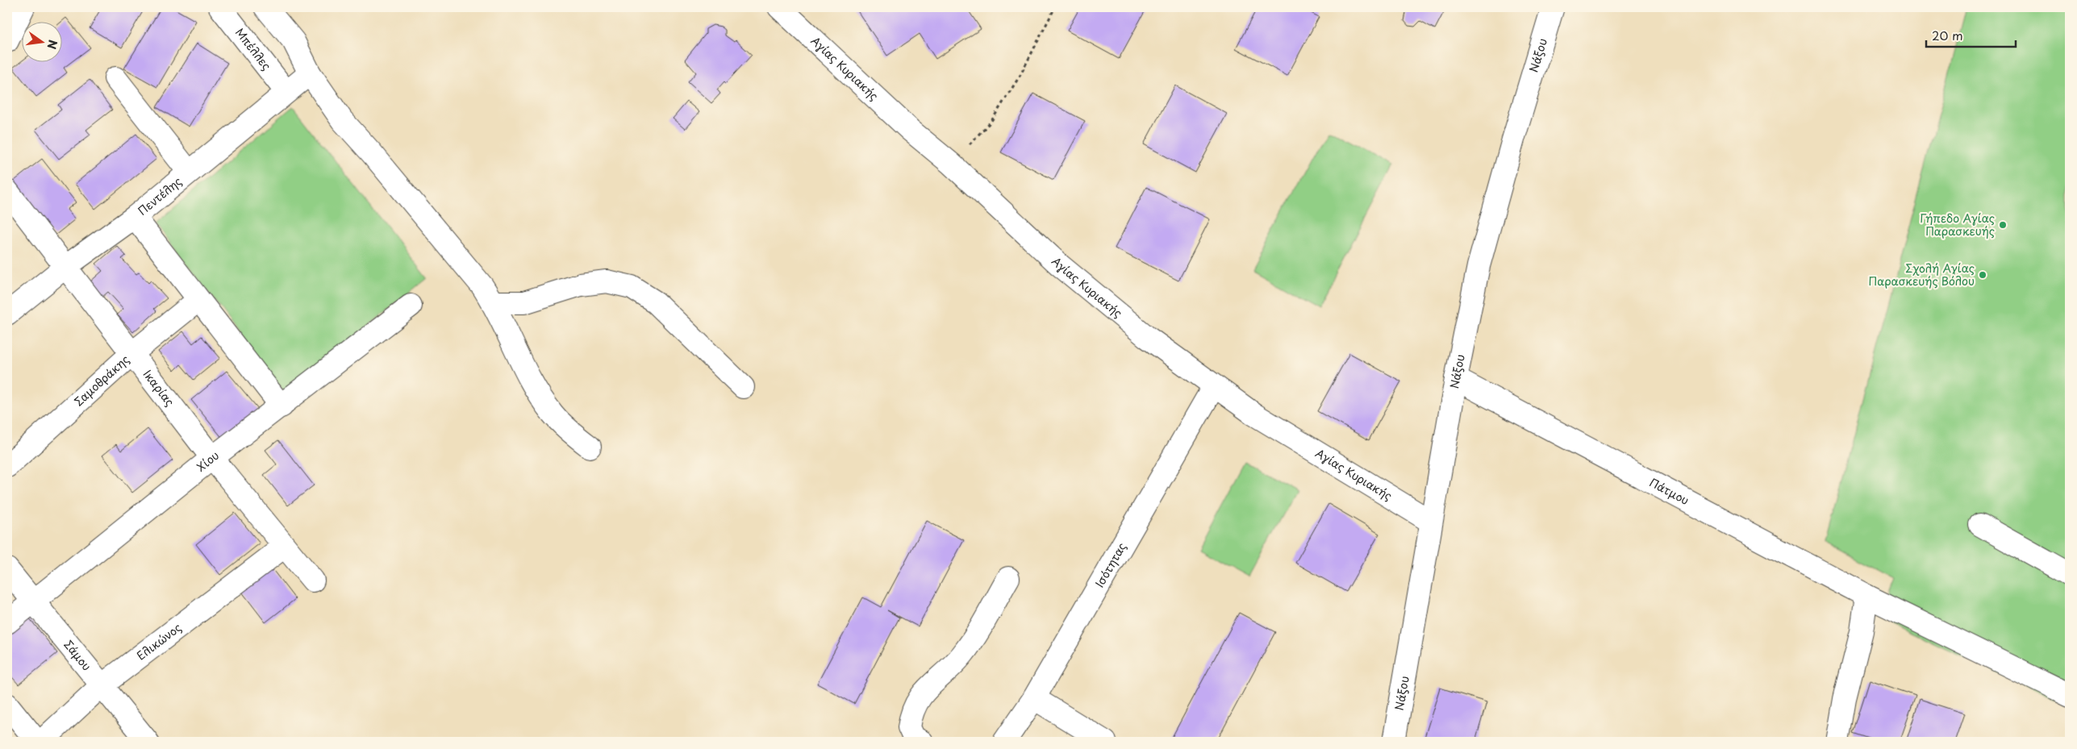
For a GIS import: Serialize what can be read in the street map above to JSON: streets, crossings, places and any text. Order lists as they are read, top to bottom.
{
  "streets": {
    "street": [
      "Μπέλλες",
      "Νάξου",
      "Αγίας Κυριακής",
      "Πεντέλης",
      "Σαμοθράκης",
      "Ικαρίας",
      "Χίου",
      "Πάτμου",
      "Ισότητας",
      "Ελικώνος",
      "Σάμου"
    ]
  },
  "crossings": [
    ["Μπέλλες", "Πεντέλης"],
    ["Νάξου", "Αγίας Κυριακής"],
    ["Νάξου", "Πάτμου"],
    ["Αγίας Κυριακής", "Ισότητας"],
    ["Πεντέλης", "Ικαρίας"],
    ["Σαμοθράκης", "Ικαρίας"],
    ["Ικαρίας", "Χίου"],
    ["Ικαρίας", "Ελικώνος"],
    ["Χίου", "Σάμου"],
    ["Ελικώνος", "Σάμου"]
  ],
  "places": ["Γήπεδο Αγίας Παρασκευής", "Σχολή Αγίας Παρασκευής Βόλου"],
  "scale_bar": "20 m",
  "north": "right"
}
